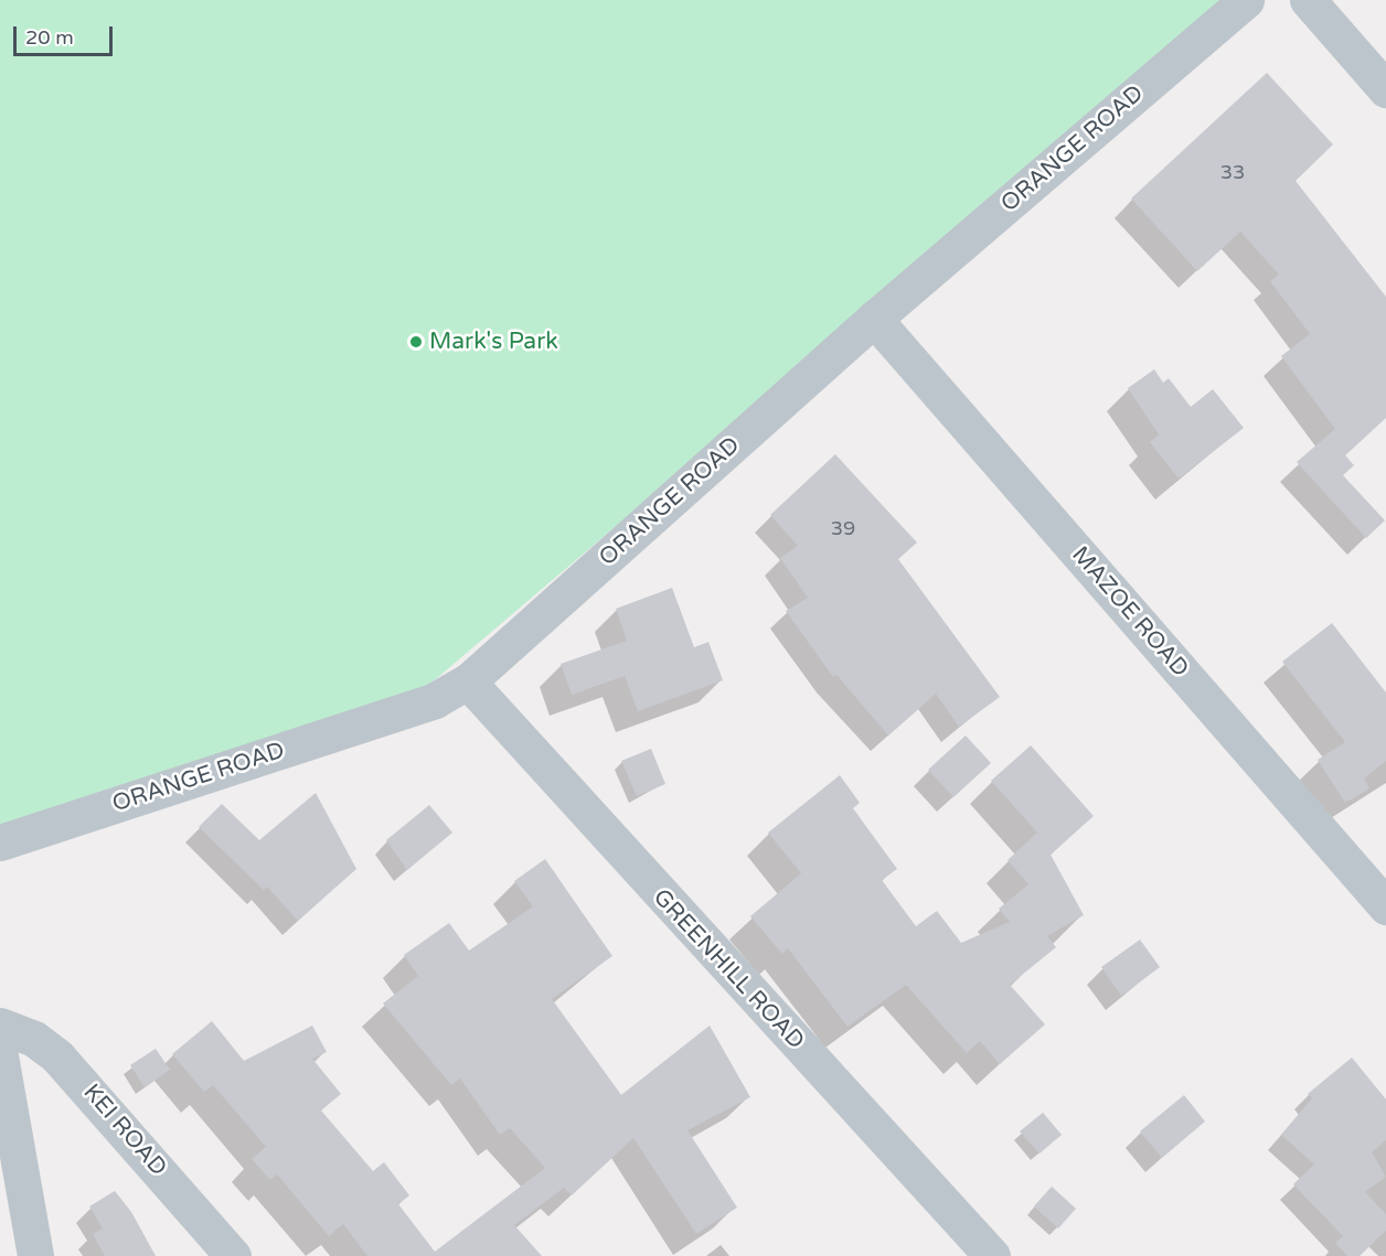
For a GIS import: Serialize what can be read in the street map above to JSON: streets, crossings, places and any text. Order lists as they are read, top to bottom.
{
  "streets": {
    "street": [
      "ORANGE ROAD",
      "MAZOE ROAD",
      "GREENHILL ROAD",
      "KEI ROAD"
    ]
  },
  "crossings": [
    ["ORANGE ROAD", "MAZOE ROAD"],
    ["ORANGE ROAD", "GREENHILL ROAD"]
  ],
  "places": ["Mark's Park"],
  "house_numbers": ["33", "39"],
  "scale_bar": "20 m"
}
